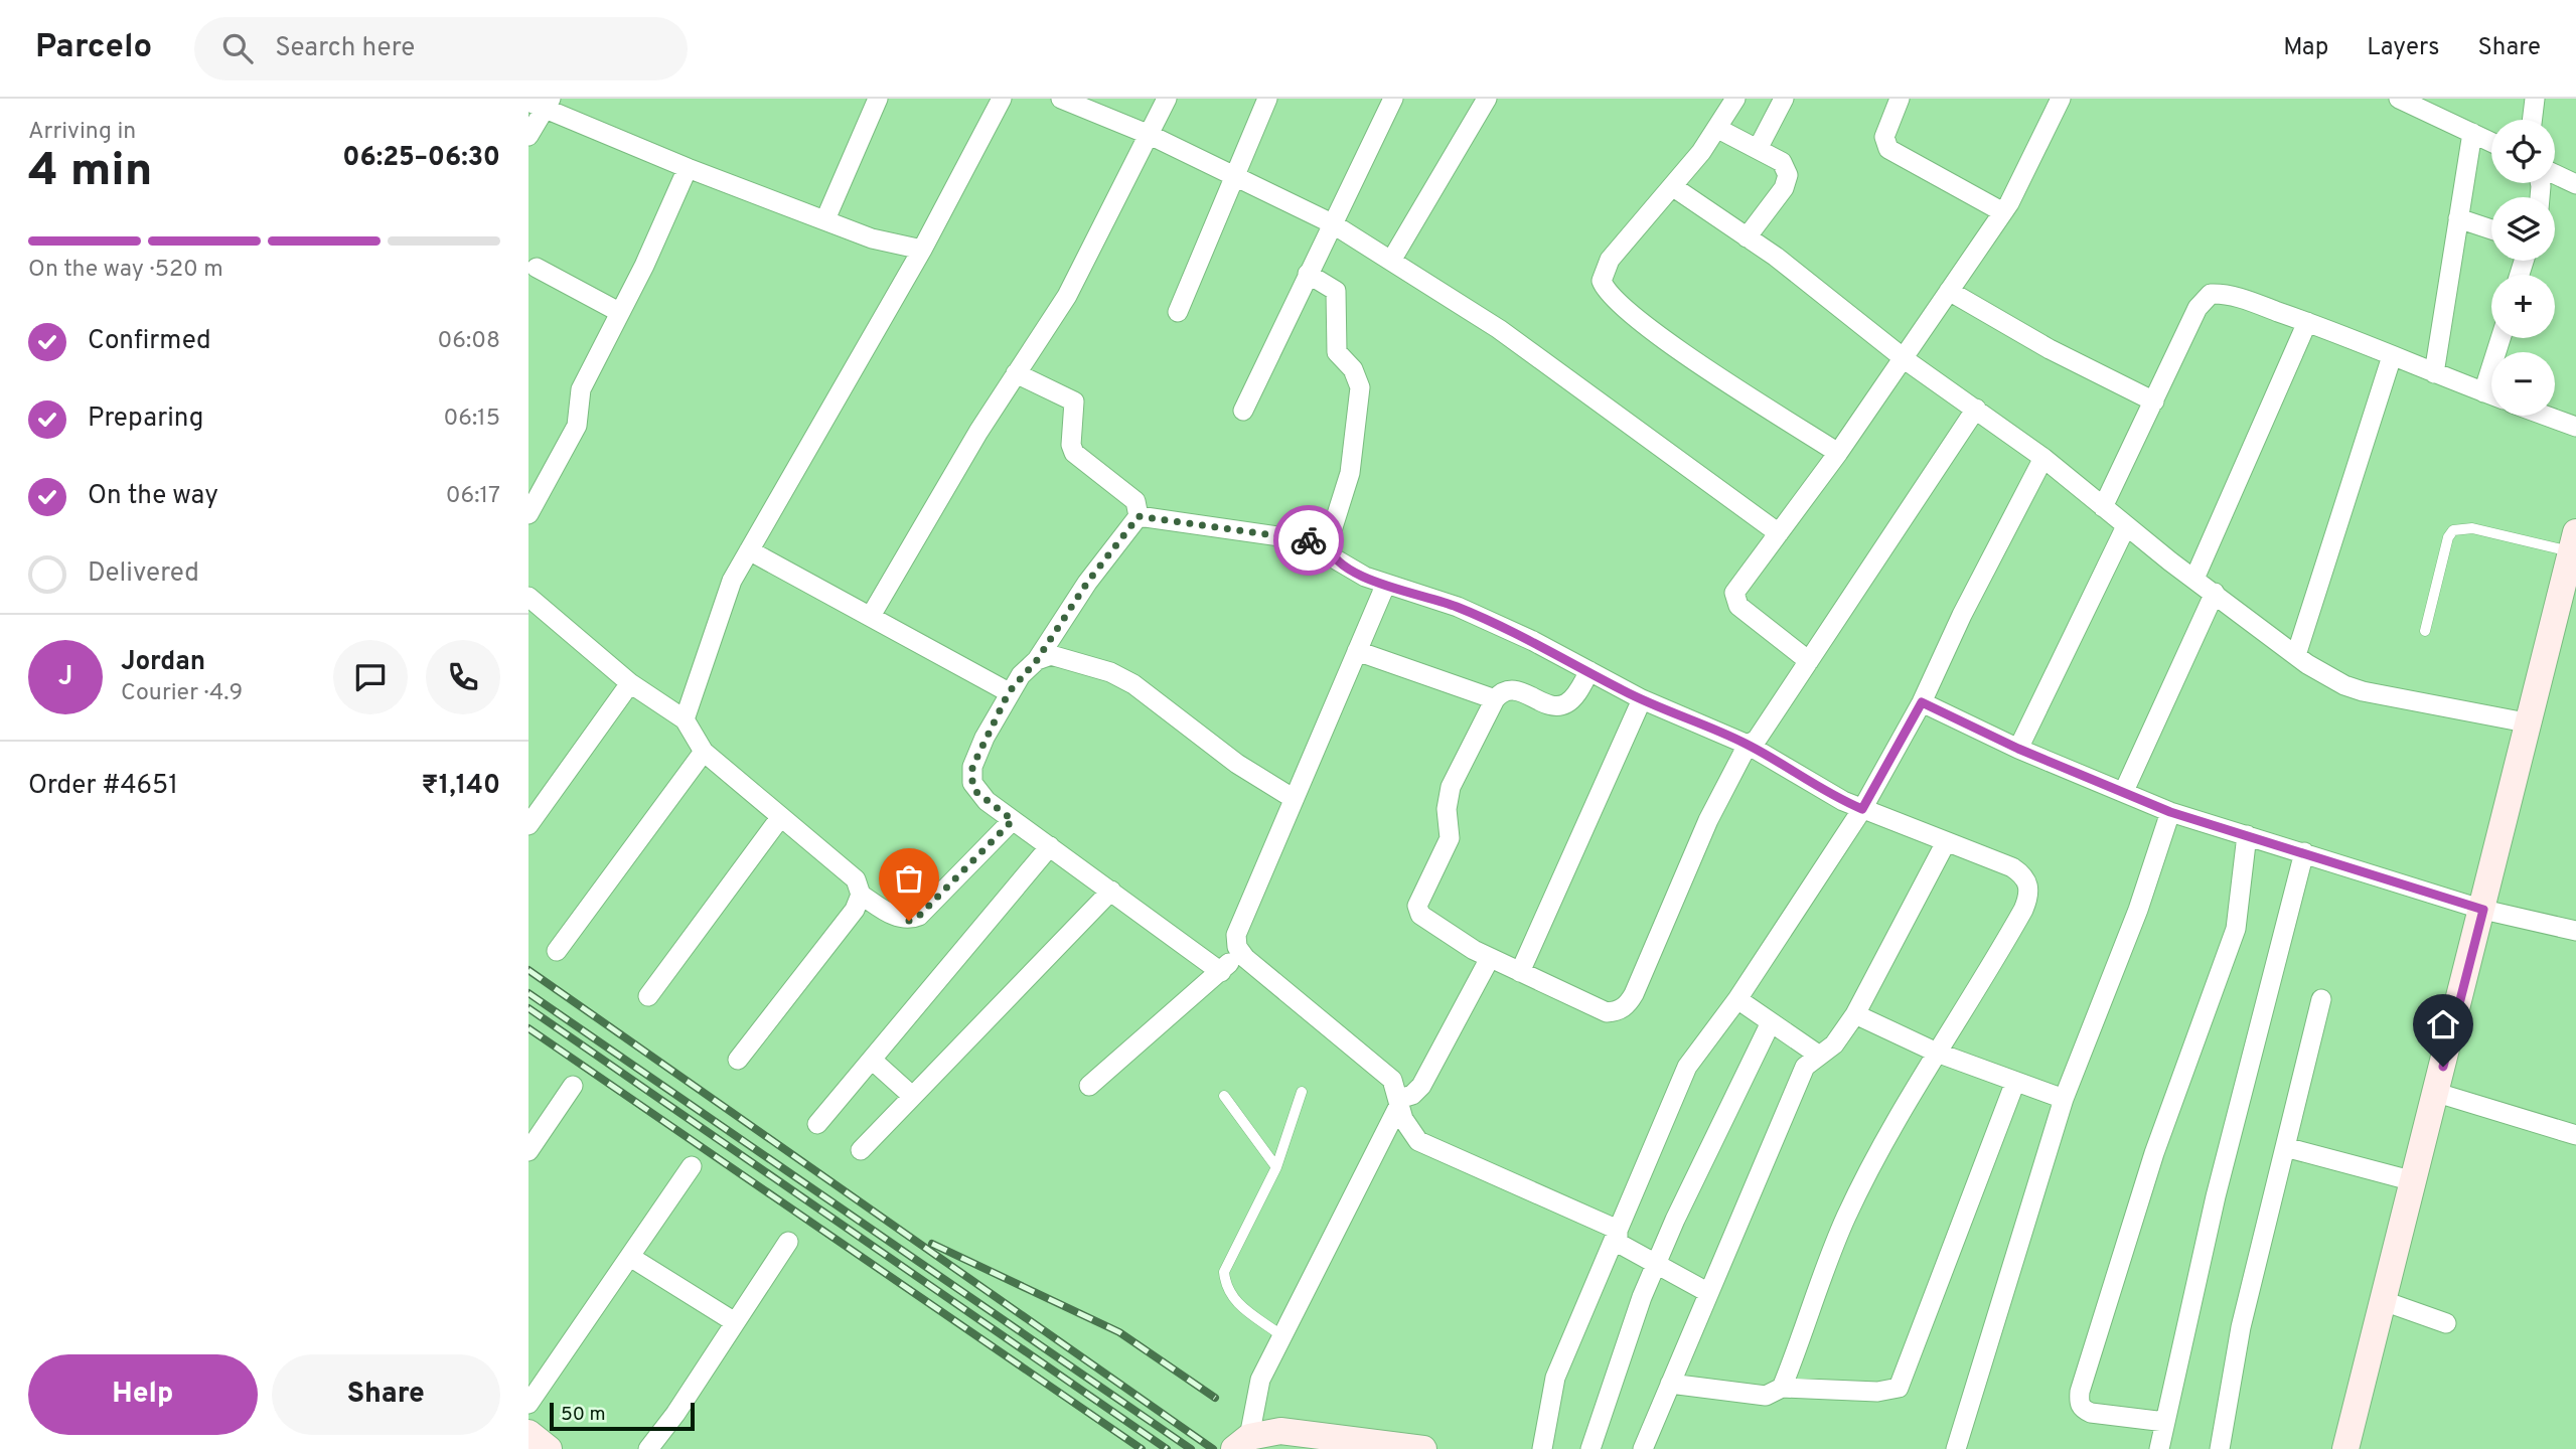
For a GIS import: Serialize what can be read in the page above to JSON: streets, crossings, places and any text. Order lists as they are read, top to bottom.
{
  "scale_bar": "50 m",
  "page": {
    "header": "Parcelo",
    "search": "Search here",
    "nav": ["Map", "Layers", "Share"],
    "heading": ["4 min", "Arriving in", "06:25–06:30"],
    "panel": [
      "Jordan",
      "Courier · 4.9",
      "Order #4651",
      "₹1,140"
    ],
    "map_buttons": ["+", "−"],
    "bar": "On the way · 520 m",
    "list": [
      ["Confirmed", "06:08"],
      ["Preparing", "06:15"],
      ["On the way", "06:17"],
      "Delivered"
    ],
    "round": "J",
    "buttons": ["Help", "Share"],
    "scale": "50 m"
  }
}
